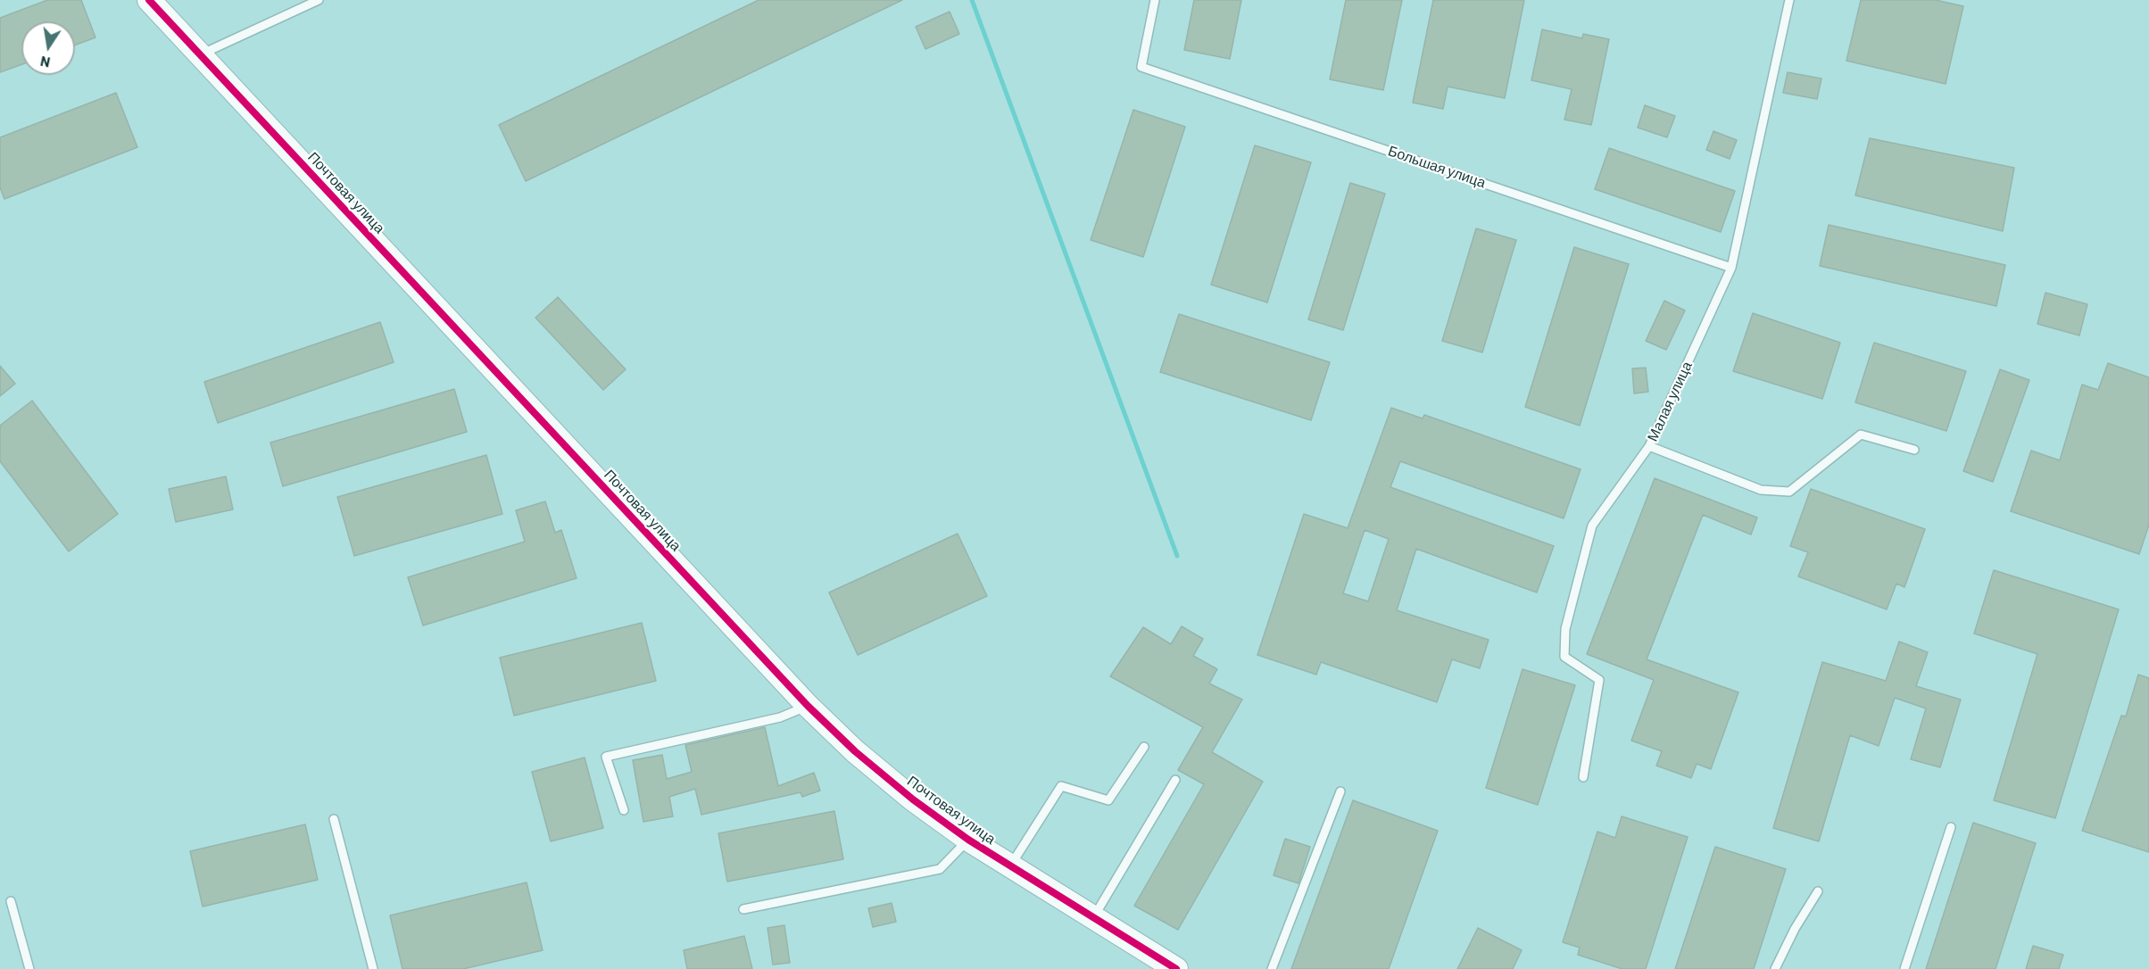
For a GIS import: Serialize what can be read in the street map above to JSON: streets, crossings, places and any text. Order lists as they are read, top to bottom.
{
  "streets": {
    "street": ["Почтовая улица"],
    "lane": ["Большая улица", "Малая улица"]
  },
  "crossings": [
    ["Большая улица", "Малая улица"]
  ],
  "north": "bottom"
}
